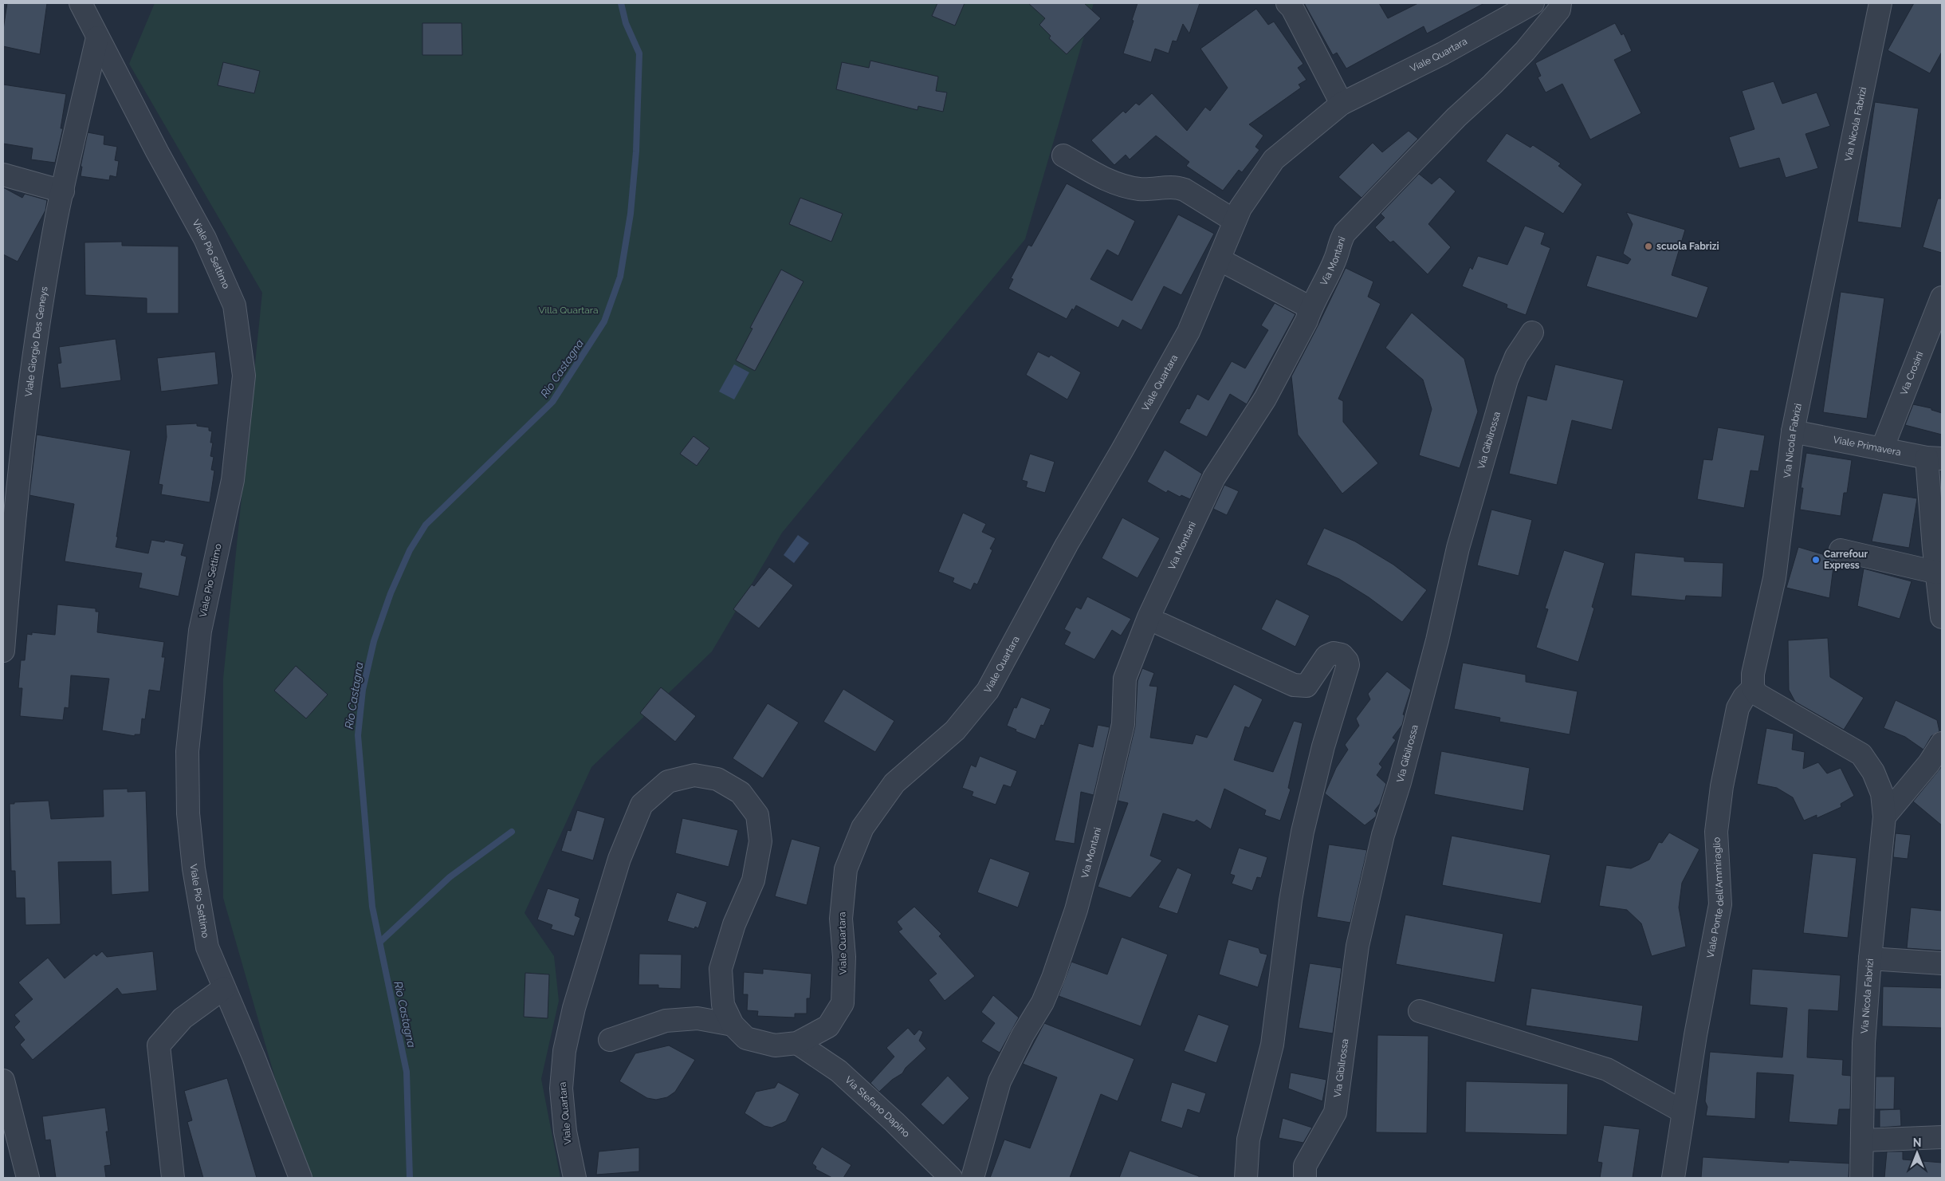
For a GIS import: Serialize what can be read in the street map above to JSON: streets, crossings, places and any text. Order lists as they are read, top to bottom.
{
  "streets": {
    "street": [
      "Viale Quartara",
      "Via Nicola Fabrizi",
      "Viale Pio Settimo",
      "Via Montani",
      "Viale Giorgio Des Geneys",
      "Via Crosini",
      "Via Gibilrossa",
      "Viale Primavera",
      "Viale Ponte dell'Ammiraglio",
      "Via Stefano Dapino"
    ]
  },
  "crossings": [
    ["Viale Quartara", "Via Stefano Dapino"],
    ["Via Nicola Fabrizi", "Viale Primavera"],
    ["Via Nicola Fabrizi", "Viale Ponte dell'Ammiraglio"],
    ["Viale Pio Settimo", "Viale Giorgio Des Geneys"],
    ["Via Crosini", "Viale Primavera"]
  ],
  "water": ["Rio Castagna"],
  "parks": ["Villa Quartara"],
  "places": ["scuola Fabrizi", "Carrefour Express"],
  "north": "top"
}
